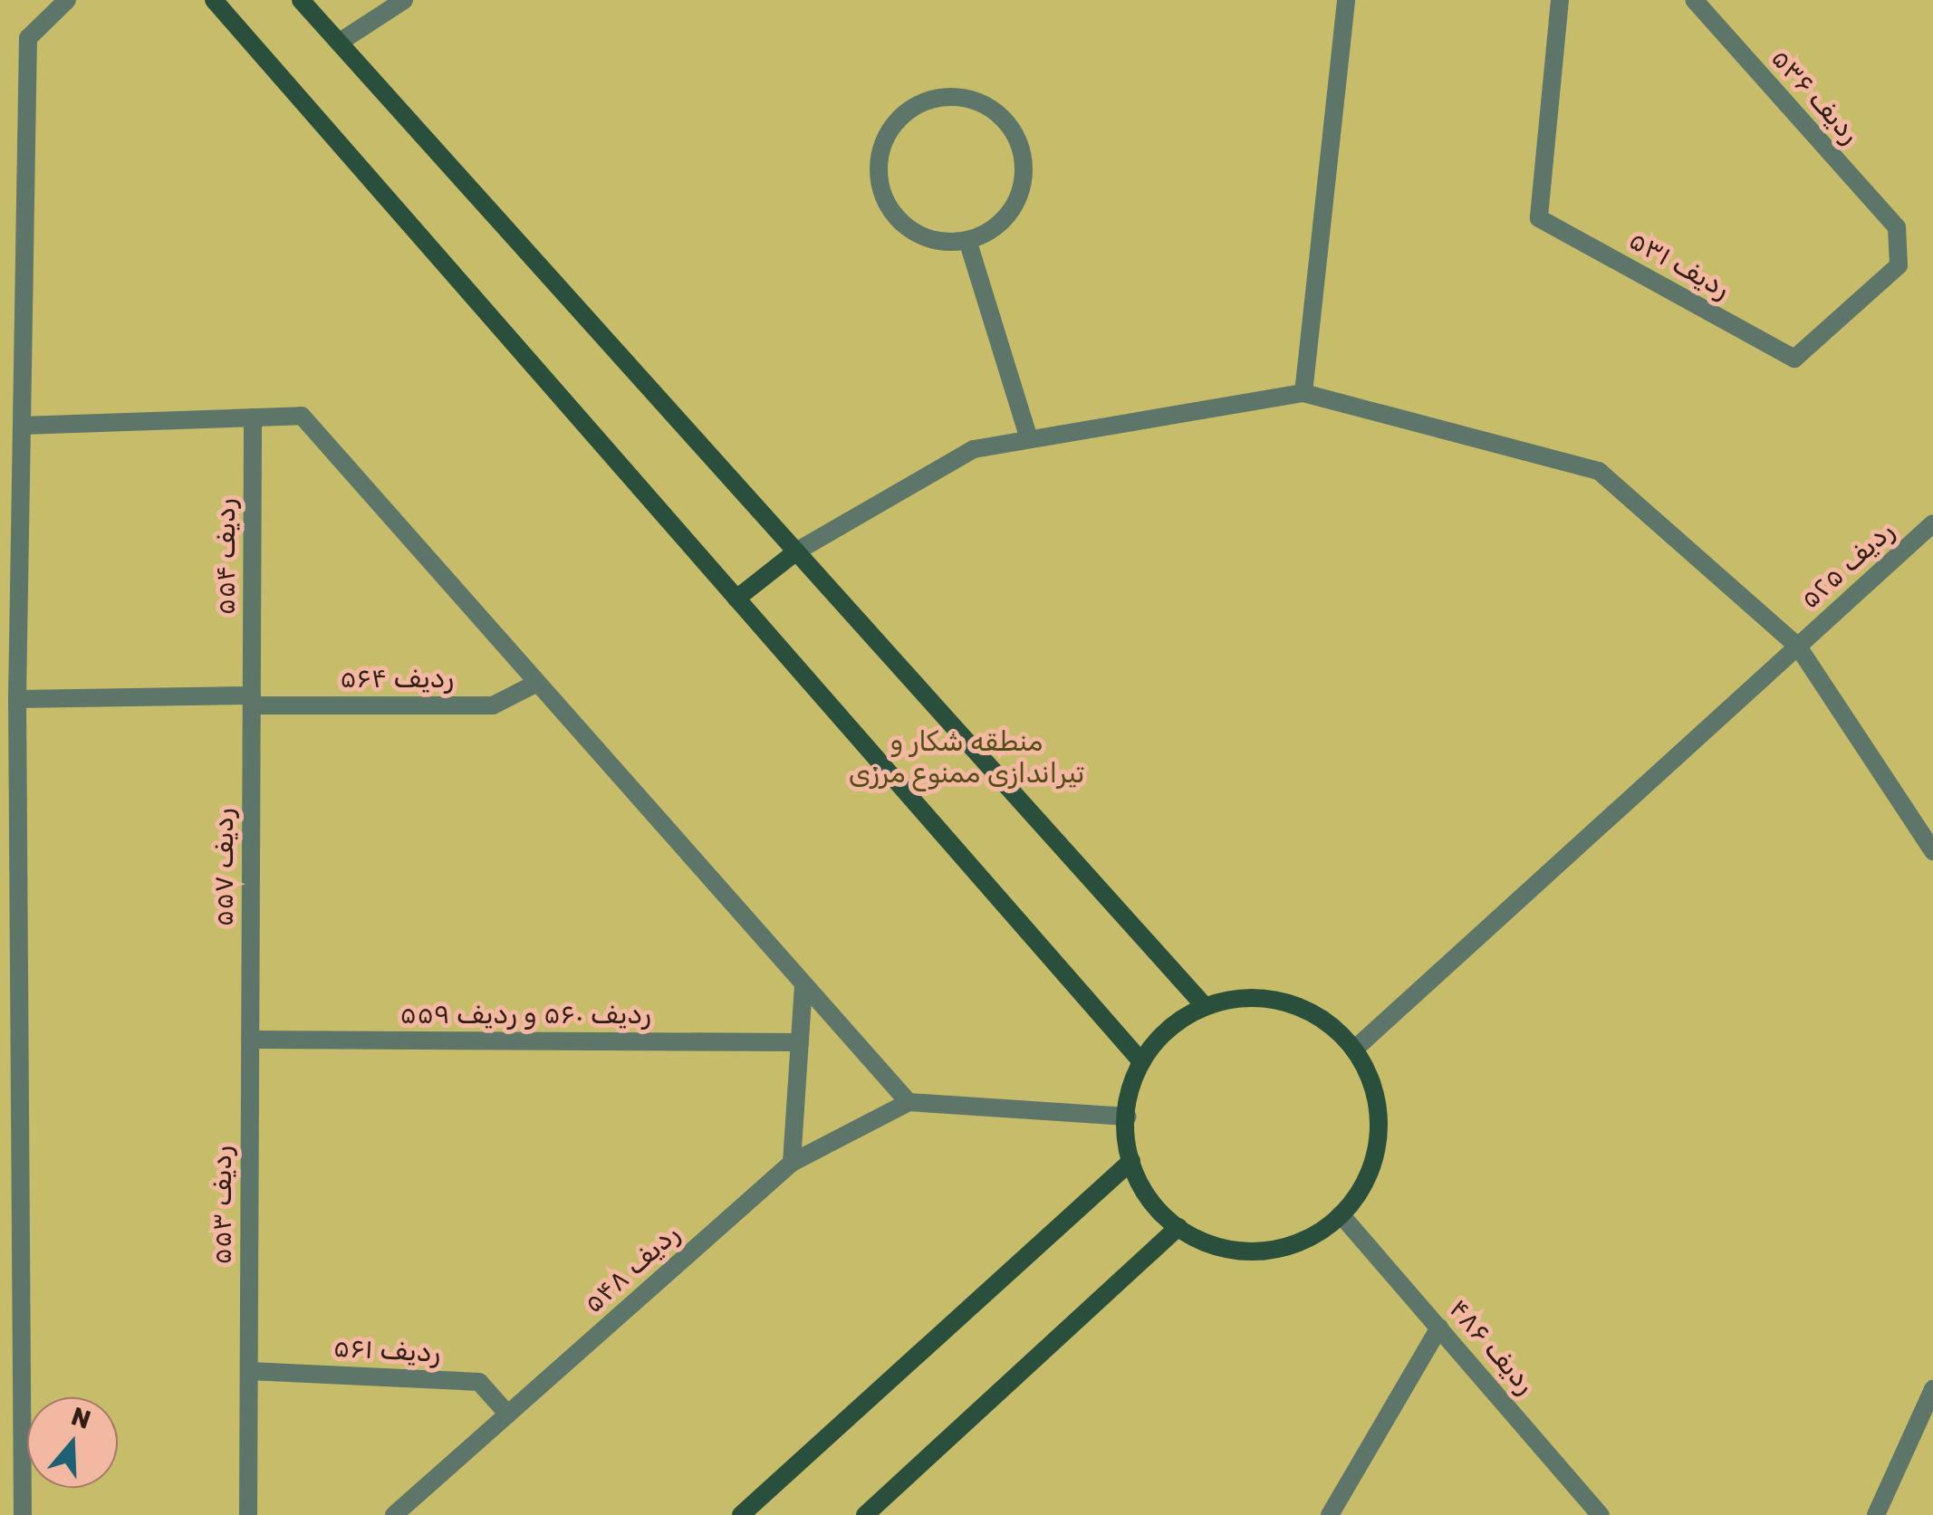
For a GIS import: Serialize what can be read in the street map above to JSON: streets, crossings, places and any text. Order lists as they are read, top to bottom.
{
  "streets": {
    "street": [
      "ردیف ۵۳۶",
      "ردیف ۵۳۱",
      "ردیف ۵۵۴",
      "ردیف ۵۲۵",
      "ردیف ۵۶۴",
      "ردیف ۵۵۷",
      "ردیف ۵۶۰ و ردیف ۵۵۹",
      "ردیف ۵۵۳",
      "ردیف ۵۴۸",
      "ردیف ۴۸۶",
      "ردیف ۵۶۱"
    ]
  },
  "crossings": [
    ["ردیف ۵۳۶", "ردیف ۵۳۱"],
    ["ردیف ۵۵۴", "ردیف ۵۶۴"],
    ["ردیف ۵۵۴", "ردیف ۵۵۷"],
    ["ردیف ۵۲۵", "ردیف ۴۸۶"],
    ["ردیف ۵۶۴", "ردیف ۵۵۷"],
    ["ردیف ۵۵۷", "ردیف ۵۶۰ و ردیف ۵۵۹"],
    ["ردیف ۵۵۷", "ردیف ۵۵۳"],
    ["ردیف ۵۶۰ و ردیف ۵۵۹", "ردیف ۵۵۳"],
    ["ردیف ۵۵۳", "ردیف ۵۶۱"],
    ["ردیف ۵۴۸", "ردیف ۵۶۱"]
  ],
  "parks": ["منطقه شکار و تیراندازی ممنوع مرزی"],
  "north": "top"
}
